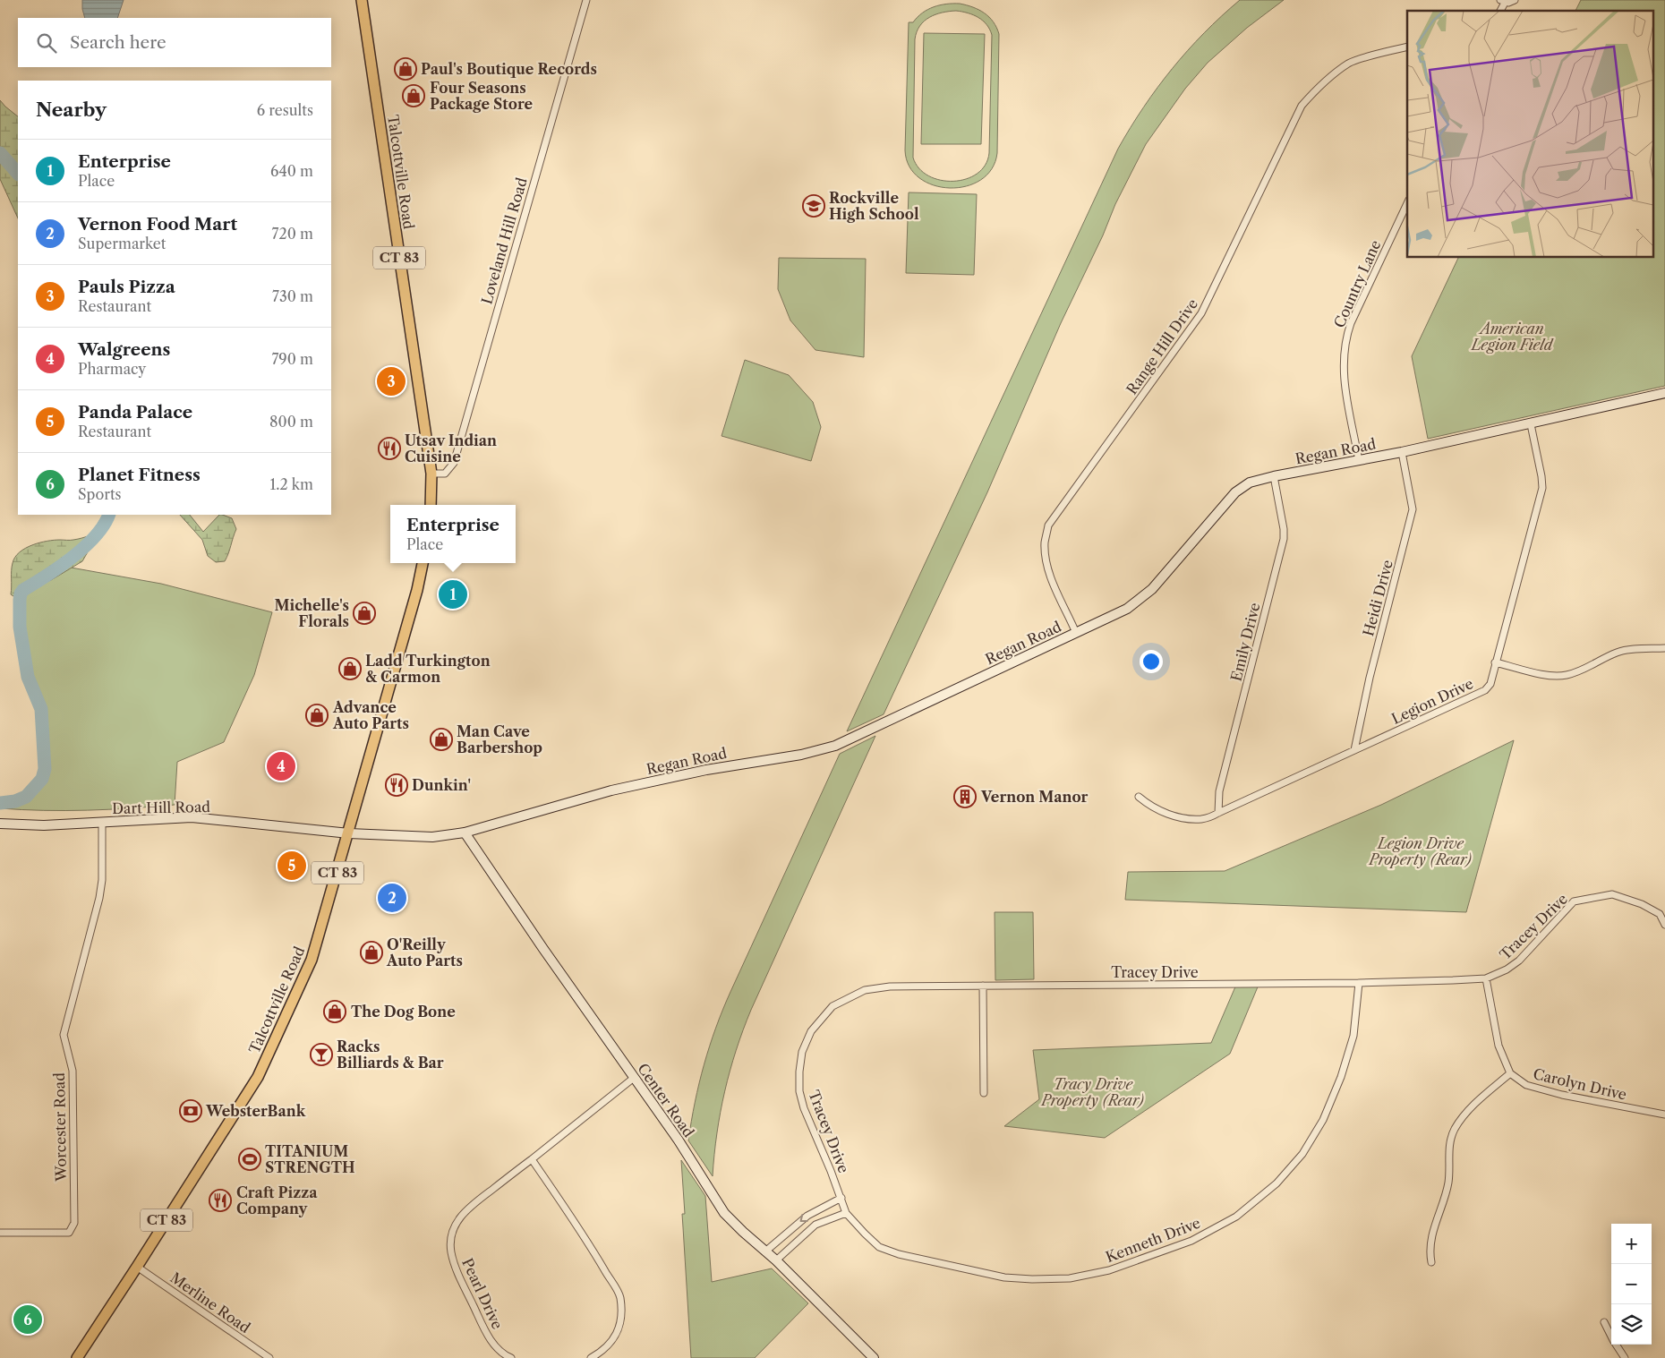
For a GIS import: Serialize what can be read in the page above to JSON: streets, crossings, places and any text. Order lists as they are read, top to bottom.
{
  "streets": {
    "main road": ["Talcottville Road", "CT 83"],
    "street": [
      "Loveland Hill Road",
      "Country Lane",
      "Range Hill Drive",
      "Regan Road",
      "Heidi Drive",
      "Emily Drive",
      "Legion Drive",
      "Dart Hill Road",
      "Tracey Drive",
      "Carolyn Drive",
      "Center Road",
      "Worcester Road",
      "Kenneth Drive",
      "Pearl Drive",
      "Merline Road"
    ]
  },
  "crossings": [
    ["Talcottville Road", "Loveland Hill Road"],
    ["Talcottville Road", "Regan Road"],
    ["Talcottville Road", "Dart Hill Road"],
    ["Talcottville Road", "Merline Road"],
    ["Country Lane", "Regan Road"],
    ["Range Hill Drive", "Regan Road"],
    ["Regan Road", "Heidi Drive"],
    ["Regan Road", "Emily Drive"],
    ["Regan Road", "Legion Drive"],
    ["Regan Road", "Dart Hill Road"],
    ["Regan Road", "Center Road"],
    ["Heidi Drive", "Legion Drive"],
    ["Emily Drive", "Legion Drive"],
    ["Dart Hill Road", "Worcester Road"],
    ["Tracey Drive", "Kenneth Drive"],
    ["Center Road", "Pearl Drive"]
  ],
  "parks": ["American Legion Field", "Legion Drive Property (Rear)", "Tracy Drive Property (Rear)"],
  "places": {
    "shop": [
      "Paul's Boutique Records",
      "Four Seasons Package Store",
      "Michelle's Florals",
      "Ladd Turkington & Carmon",
      "Advance Auto Parts",
      "Man Cave Barbershop",
      "O'Reilly Auto Parts",
      "The Dog Bone"
    ],
    "school or university": ["Rockville High School"],
    "restaurant": ["Utsav Indian Cuisine", "Dunkin'", "Craft Pizza Company"],
    "building": ["Vernon Manor"],
    "bar": ["Racks Billiards & Bar"],
    "bank": ["WebsterBank"],
    "sports": ["TITANIUM STRENGTH"]
  },
  "page": {
    "search": "Search here",
    "heading": ["Nearby", "6 results"],
    "list": [
      {
        "mark": "1",
        "name": "Enterprise",
        "note": "Place",
        "value": "640 m"
      },
      {
        "mark": "2",
        "name": "Vernon Food Mart",
        "note": "Supermarket",
        "value": "720 m"
      },
      {
        "mark": "3",
        "name": "Pauls Pizza",
        "note": "Restaurant",
        "value": "730 m"
      },
      {
        "mark": "4",
        "name": "Walgreens",
        "note": "Pharmacy",
        "value": "790 m"
      },
      {
        "mark": "5",
        "name": "Panda Palace",
        "note": "Restaurant",
        "value": "800 m"
      },
      {
        "mark": "6",
        "name": "Planet Fitness",
        "note": "Sports",
        "value": "1.2 km"
      }
    ],
    "pins": [
      "3",
      "1",
      "4",
      "5",
      "2",
      "6"
    ],
    "popup": ["Enterprise", "Place"],
    "map_buttons": ["+", "−"]
  }
}
